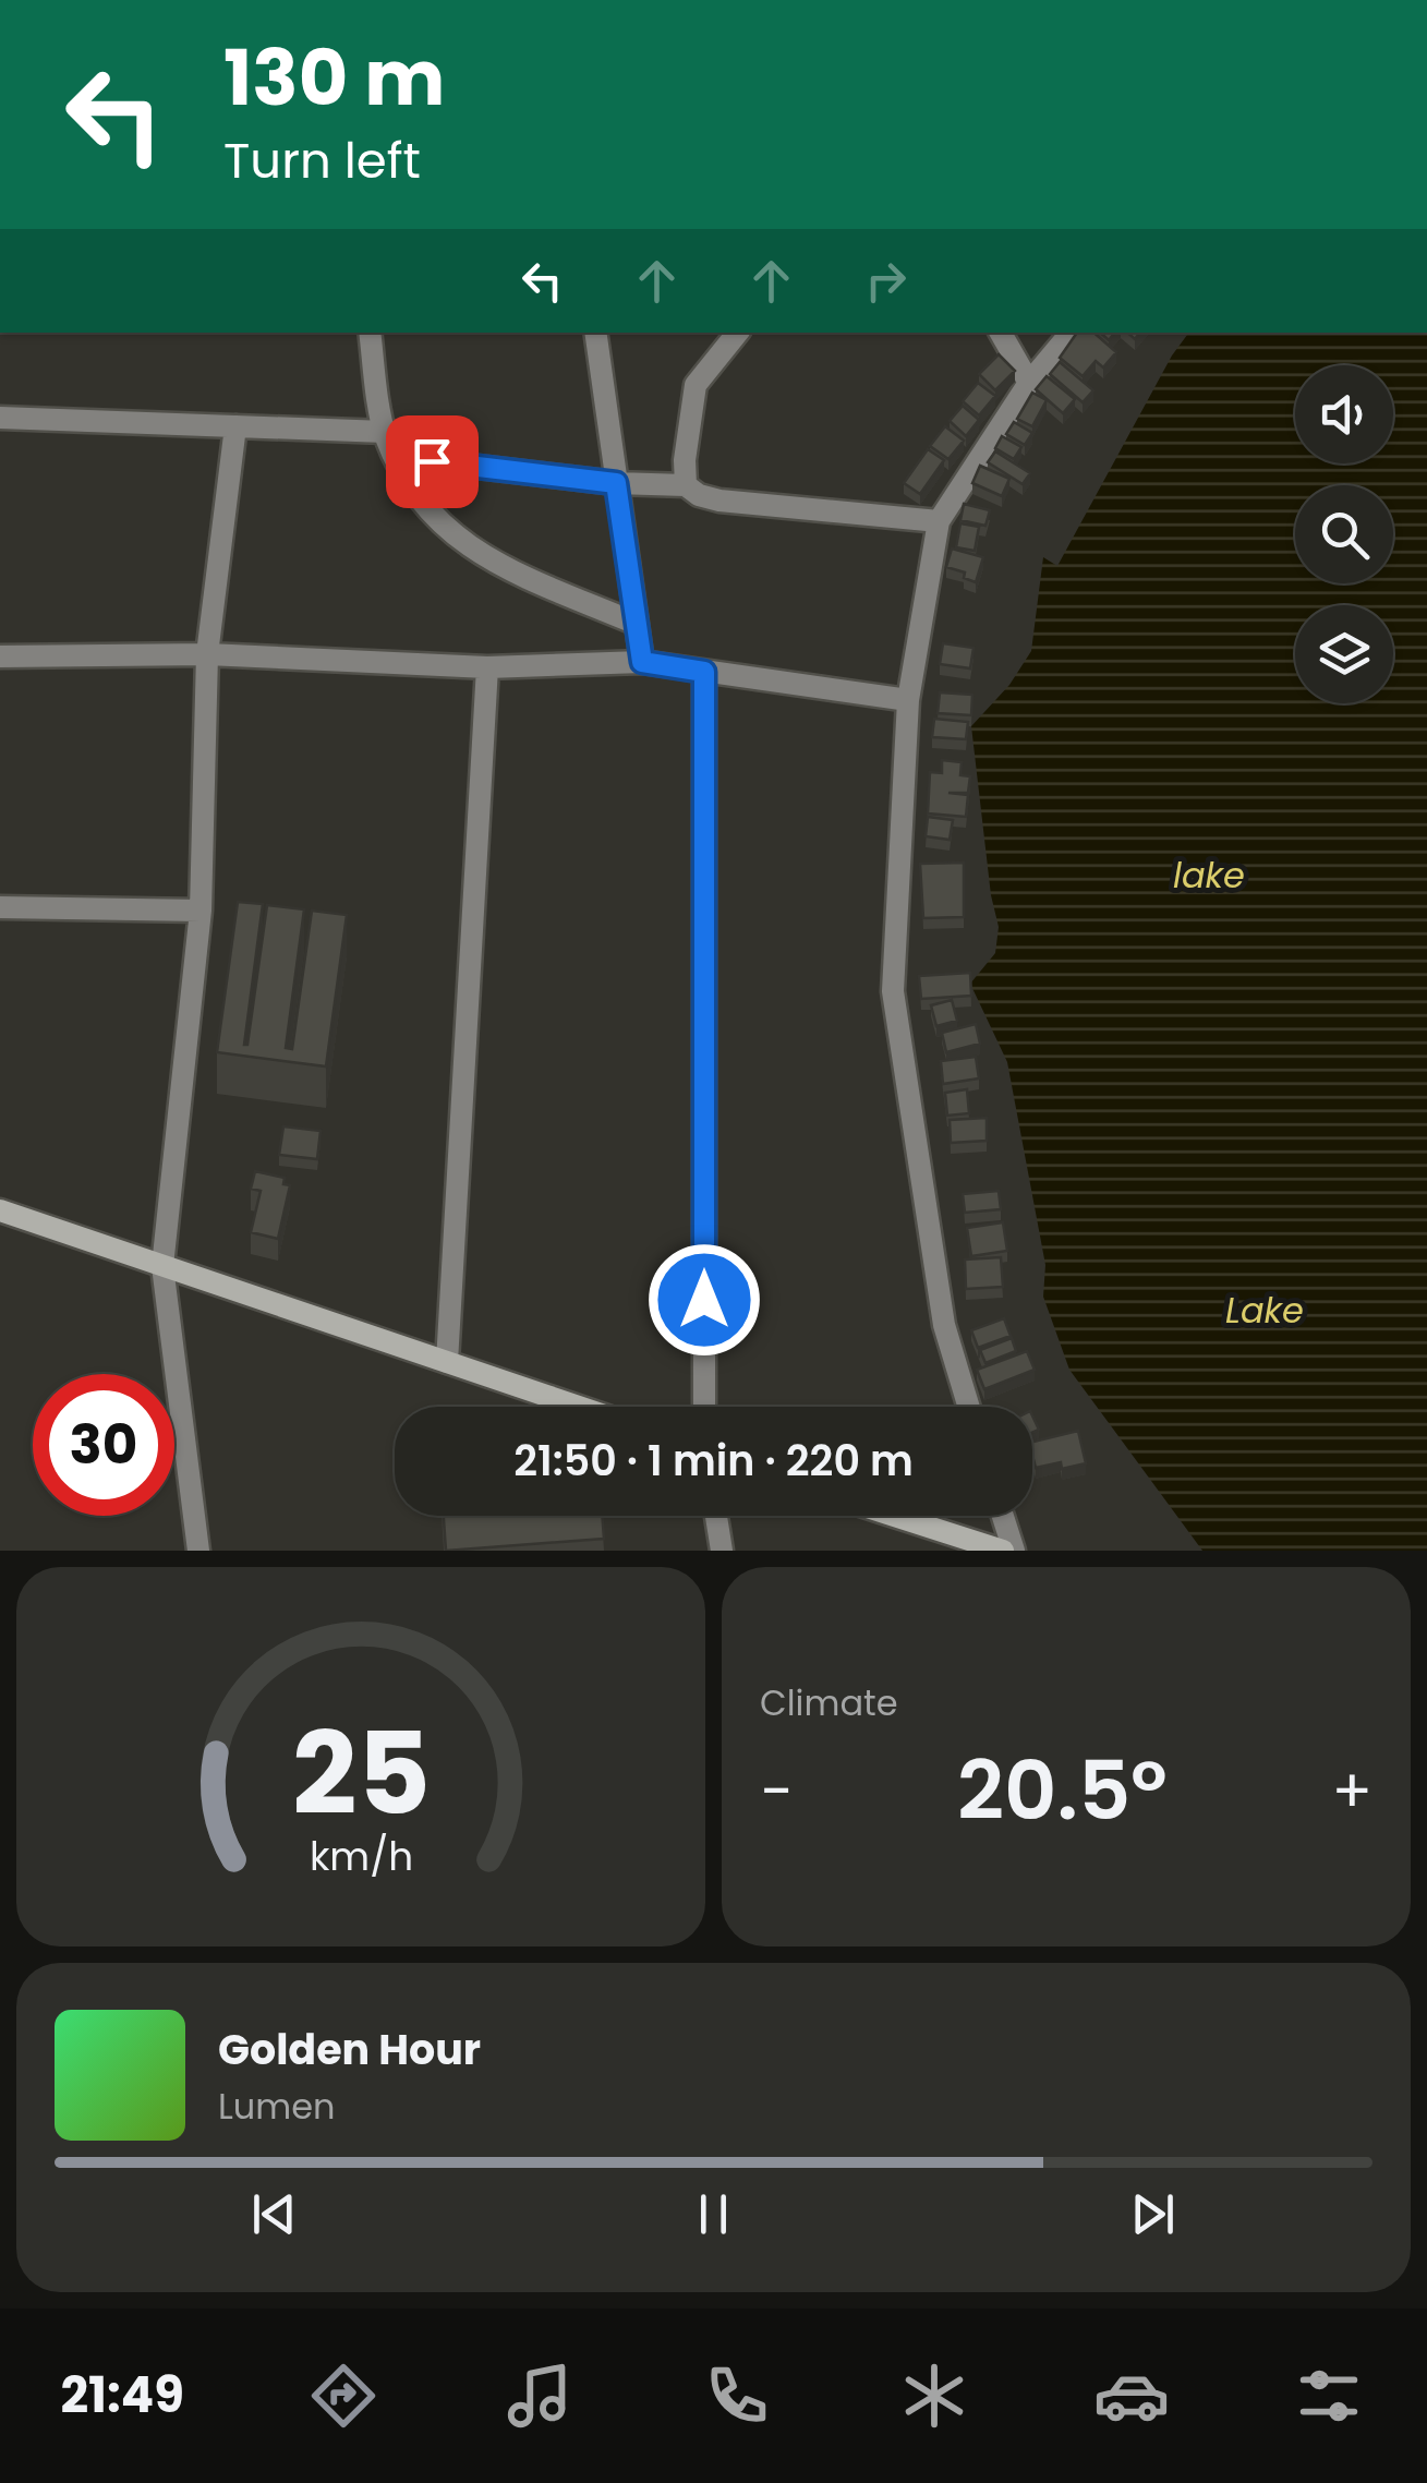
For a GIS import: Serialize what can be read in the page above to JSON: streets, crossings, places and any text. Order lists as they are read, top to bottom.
{
  "water": ["lake", "Lake"],
  "page": {
    "turn": ["130 m", "Turn left"],
    "limit": "30",
    "trip": "21:50 · 1 min · 220 m",
    "tile": "Climate",
    "heat": ["−", "20.5°", "+"],
    "song": ["Golden Hour", "Lumen"],
    "tabs": "21:49",
    "gauge": ["25", "km/h"]
  }
}
